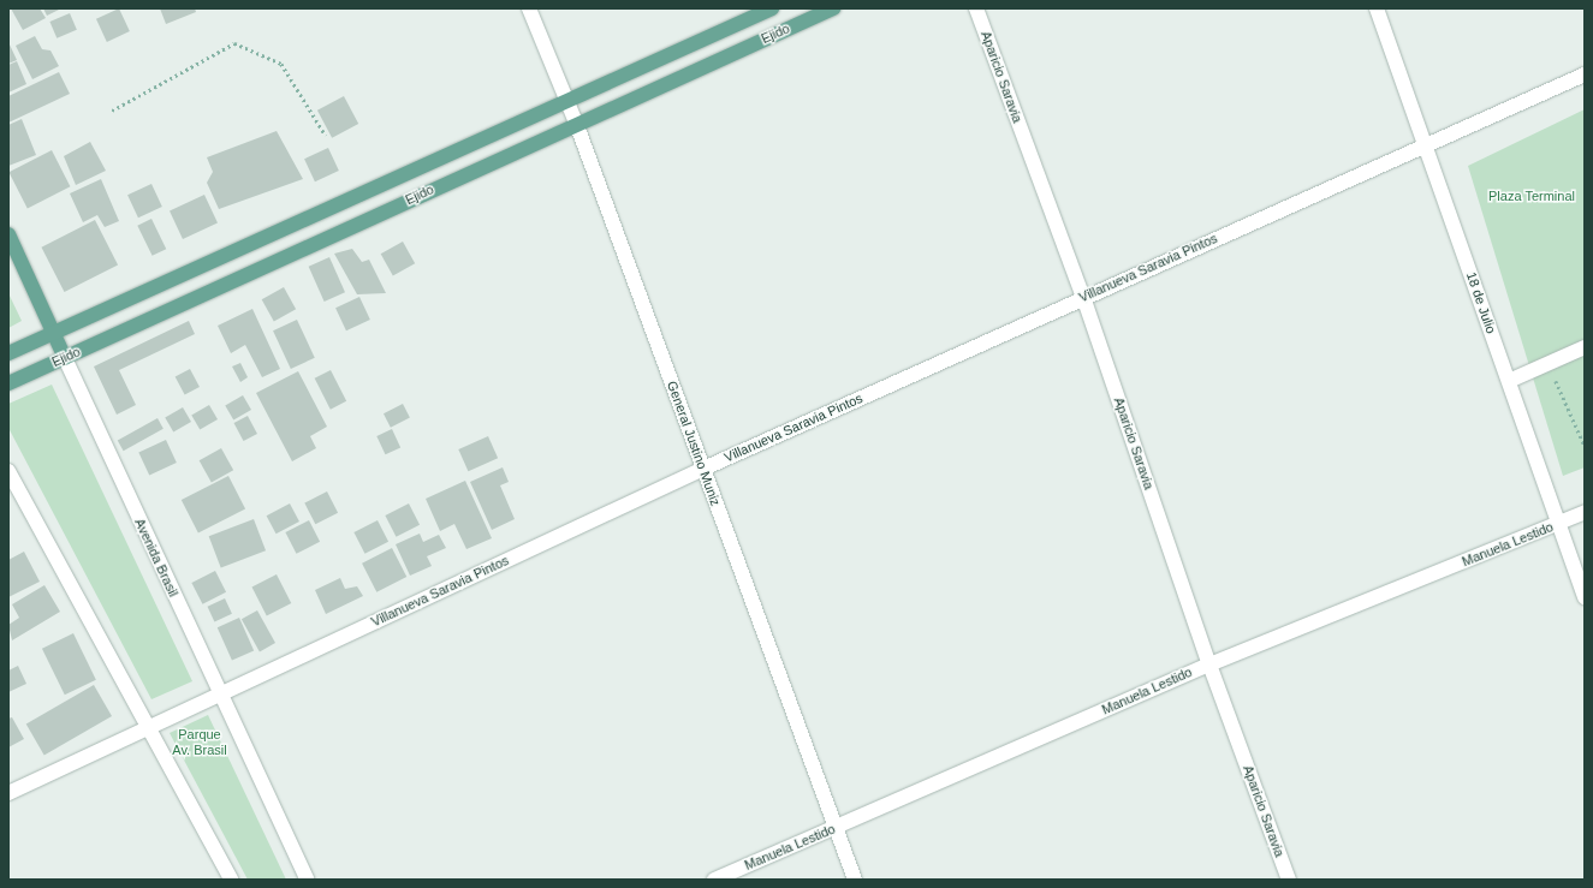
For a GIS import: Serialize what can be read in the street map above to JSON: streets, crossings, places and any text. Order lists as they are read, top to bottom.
{
  "streets": {
    "main road": ["Ejido", "Avenida Brasil"],
    "street": [
      "Aparicio Saravia",
      "Villanueva Saravia Pintos",
      "18 de Julio",
      "General Justino Muniz",
      "Manuela Lestido"
    ]
  },
  "crossings": [
    ["Ejido", "General Justino Muniz"],
    ["Ejido", "Avenida Brasil"],
    ["Aparicio Saravia", "Villanueva Saravia Pintos"],
    ["Aparicio Saravia", "Manuela Lestido"],
    ["Villanueva Saravia Pintos", "18 de Julio"],
    ["Villanueva Saravia Pintos", "General Justino Muniz"],
    ["Villanueva Saravia Pintos", "Avenida Brasil"],
    ["18 de Julio", "Manuela Lestido"],
    ["General Justino Muniz", "Manuela Lestido"]
  ],
  "parks": ["Plaza Terminal", "Parque Av. Brasil"]
}
